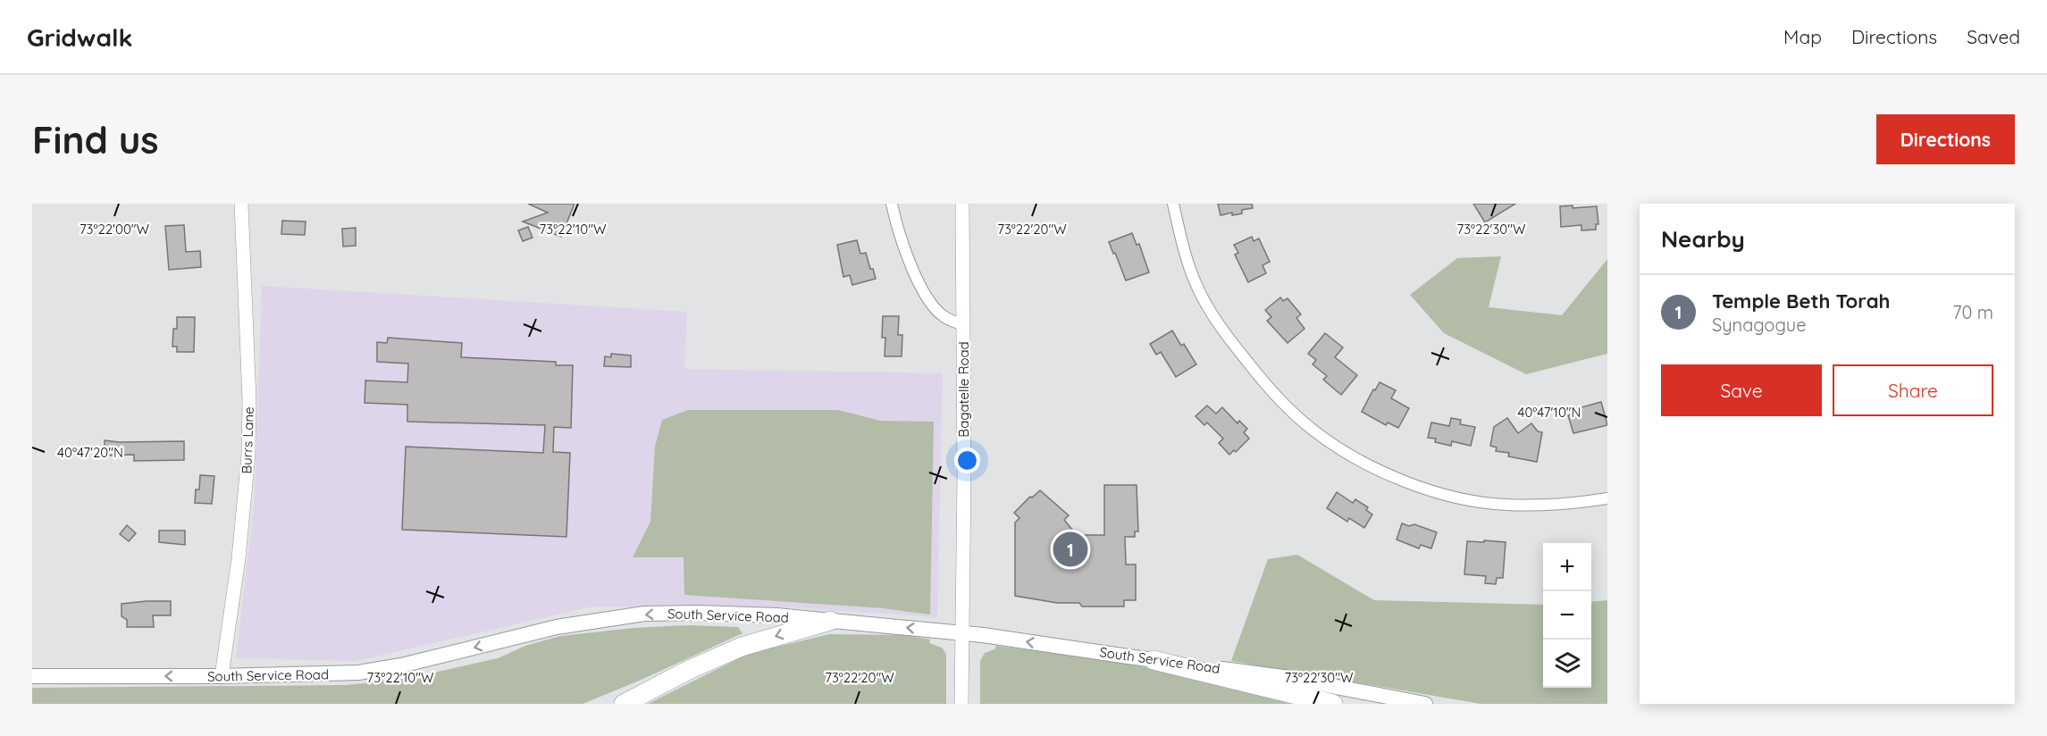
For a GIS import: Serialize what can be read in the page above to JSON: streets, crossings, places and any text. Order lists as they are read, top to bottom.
{
  "streets": {
    "main road": ["South Service Road"],
    "street": ["Bagatelle Road", "Burrs Lane"]
  },
  "crossings": [
    ["Bagatelle Road", "South Service Road"],
    ["Burrs Lane", "South Service Road"]
  ],
  "one_way": ["South Service Road"],
  "page": {
    "header": "Gridwalk",
    "nav": ["Map", "Directions", "Saved"],
    "buttons": [
      "Directions",
      ["Save", "Share"]
    ],
    "title": "Find us",
    "heading": "Nearby",
    "list": [
      {
        "mark": "1",
        "name": "Temple Beth Torah",
        "note": "Synagogue",
        "value": "70 m"
      }
    ],
    "pins": "1",
    "map_buttons": ["+", "−"]
  },
  "coordinates": [
    "73°22'10\"W",
    "73°22'20\"W",
    "73°22'00\"W",
    "73°22'30\"W",
    "40°47'10\"N",
    "40°47'20\"N"
  ]
}
